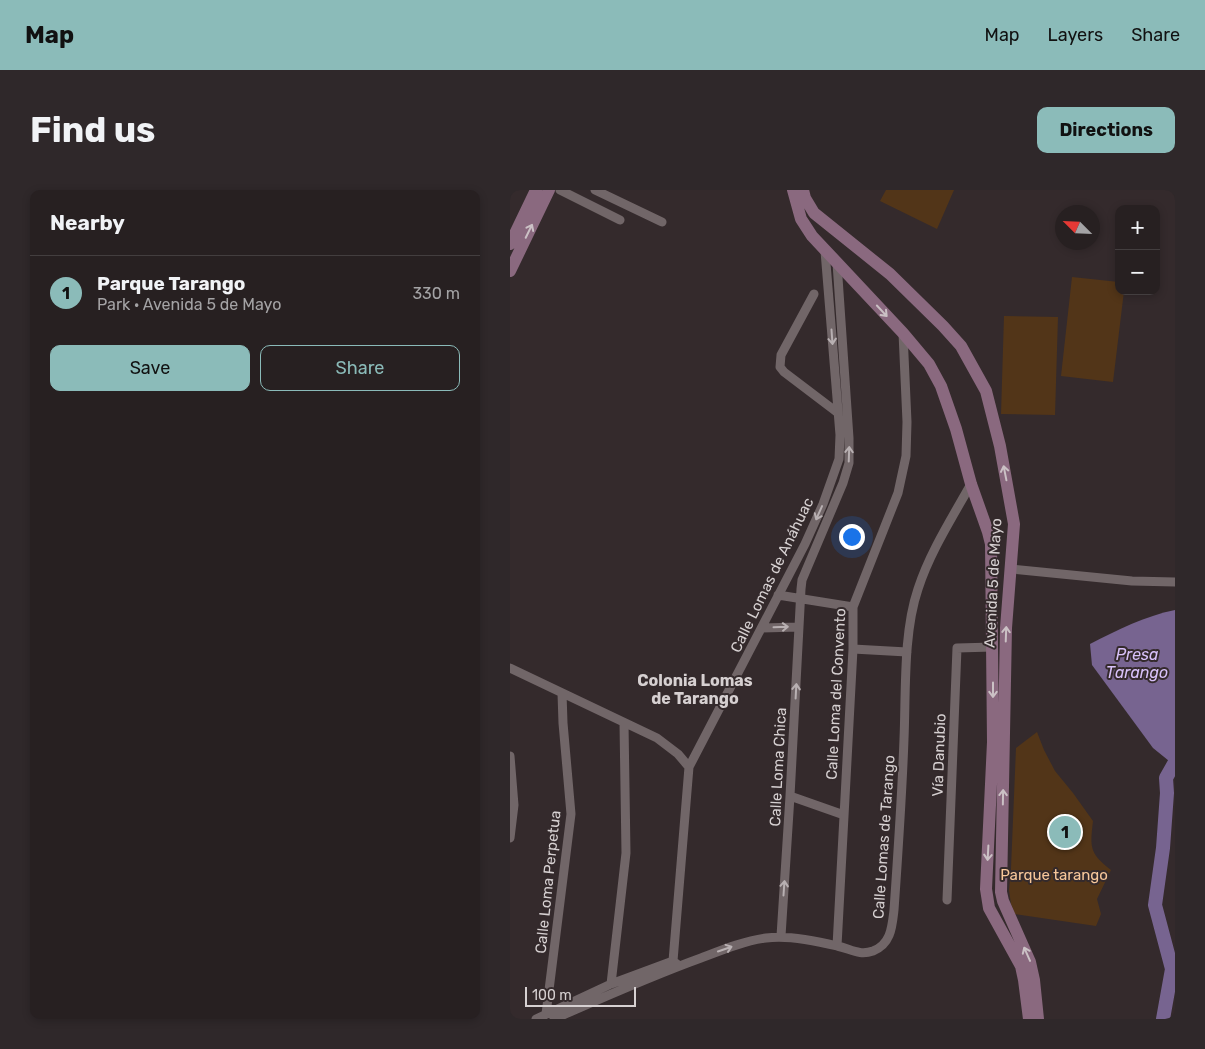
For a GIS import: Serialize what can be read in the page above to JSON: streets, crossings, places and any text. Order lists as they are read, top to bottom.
{
  "streets": {
    "main road": ["Avenida 5 de Mayo"],
    "street": [
      "Calle Lomas de Anáhuac",
      "Calle Loma del Convento",
      "Vía Danubio",
      "Calle Loma Chica",
      "Calle Lomas de Tarango",
      "Calle Loma Perpetua"
    ]
  },
  "crossings": [
    ["Calle Lomas de Anáhuac", "Avenida 5 de Mayo"],
    ["Calle Lomas de Anáhuac", "Calle Loma Chica"],
    ["Calle Lomas de Anáhuac", "Calle Lomas de Tarango"],
    ["Avenida 5 de Mayo", "Calle Loma del Convento"],
    ["Avenida 5 de Mayo", "Vía Danubio"],
    ["Avenida 5 de Mayo", "Calle Lomas de Tarango"],
    ["Calle Loma del Convento", "Calle Lomas de Tarango"],
    ["Calle Loma Chica", "Calle Lomas de Tarango"],
    ["Calle Lomas de Tarango", "Calle Loma Perpetua"]
  ],
  "one_way": ["Calle Loma Chica"],
  "districts": ["Colonia Lomas de Tarango"],
  "water": ["Presa Tarango"],
  "parks": ["Parque tarango"],
  "scale_bar": "100 m",
  "north": "top left",
  "page": {
    "header": "Map",
    "nav": ["Map", "Layers", "Share"],
    "buttons": [
      "Directions",
      ["Save", "Share"]
    ],
    "title": "Find us",
    "heading": "Nearby",
    "map_buttons": ["+", "−"],
    "list": [
      {
        "mark": "1",
        "name": "Parque Tarango",
        "note": "Park · Avenida 5 de Mayo",
        "value": "330 m"
      }
    ],
    "pins": "1",
    "scale": "100 m"
  }
}
